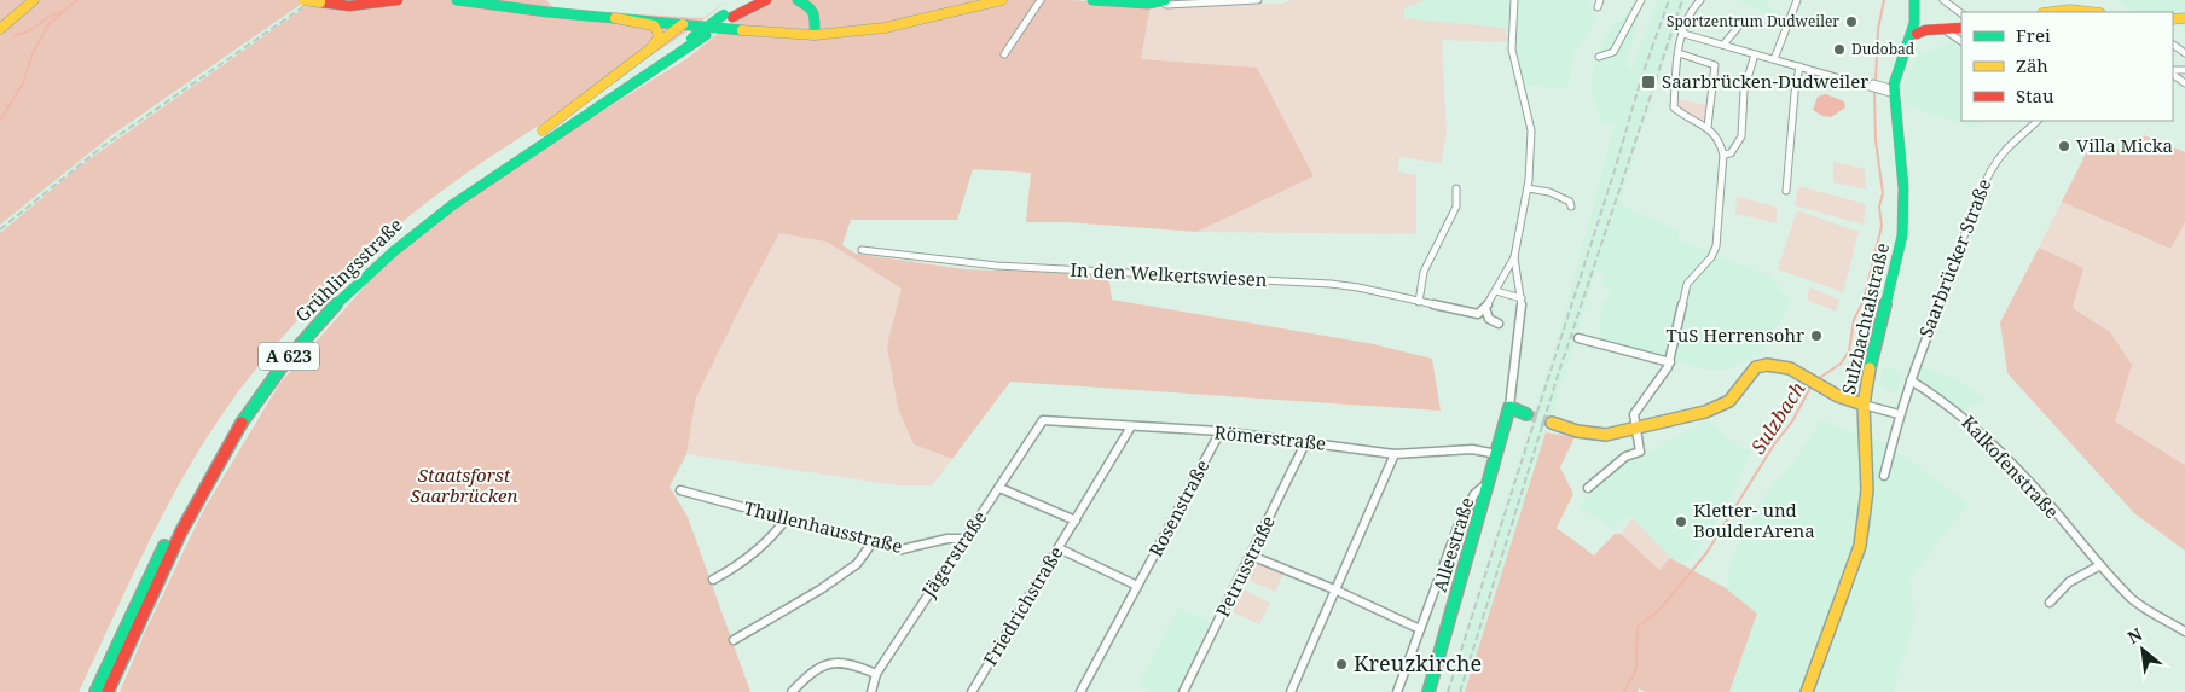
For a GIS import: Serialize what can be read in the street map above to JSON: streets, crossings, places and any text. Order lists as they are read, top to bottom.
{
  "streets": {
    "main road": [
      "Grühlingsstraße",
      "Sulzbachtalstraße",
      "A 623",
      "Alleestraße"
    ],
    "street": [
      "Saarbrücker Straße",
      "In den Welkertswiesen",
      "Römerstraße",
      "Kalkofenstraße",
      "Rosenstraße",
      "Thullenhausstraße",
      "Jägerstraße",
      "Petrusstraße",
      "Friedrichstraße"
    ]
  },
  "crossings": [
    ["Saarbrücker Straße", "Kalkofenstraße"],
    ["Grühlingsstraße", "A 623"],
    ["Römerstraße", "Rosenstraße"],
    ["Römerstraße", "Alleestraße"],
    ["Römerstraße", "Jägerstraße"],
    ["Römerstraße", "Petrusstraße"],
    ["Römerstraße", "Friedrichstraße"],
    ["Thullenhausstraße", "Jägerstraße"]
  ],
  "water": ["Sulzbach"],
  "parks": ["Staatsforst Saarbrücken"],
  "places": {
    "other": [
      "Sportzentrum Dudweiler",
      "Dudobad",
      "Villa Micka",
      "TuS Herrensohr",
      "Kletter- und BoulderArena",
      "Kreuzkirche"
    ],
    "transit": ["Saarbrücken-Dudweiler"]
  },
  "legend": ["Frei", "Zäh", "Stau"],
  "north": "top left"
}
